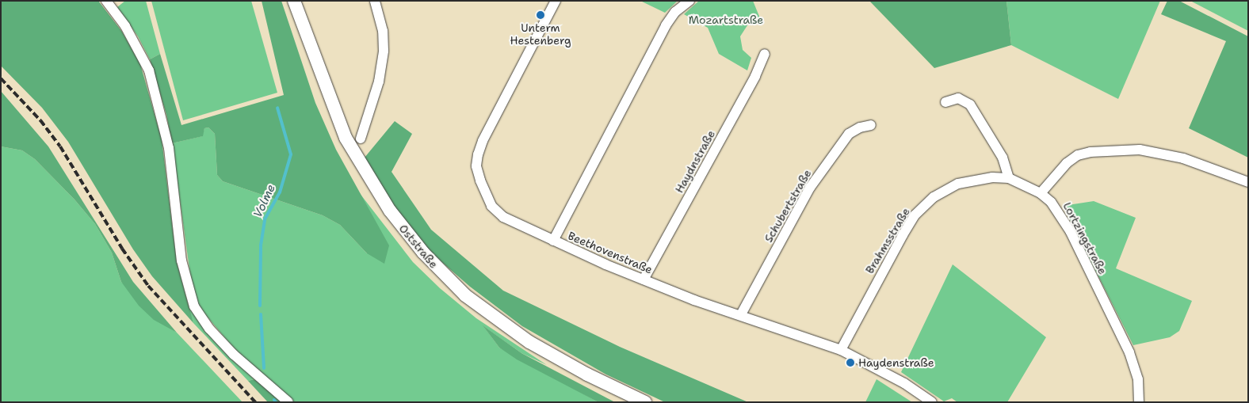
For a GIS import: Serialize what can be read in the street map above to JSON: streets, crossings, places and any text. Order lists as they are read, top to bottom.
{
  "streets": {
    "main road": ["Oststraße"],
    "street": [
      "Haydnstraße",
      "Schubertstraße",
      "Lortzingstraße",
      "Brahmsstraße",
      "Beethovenstraße"
    ]
  },
  "crossings": [
    ["Haydnstraße", "Beethovenstraße"],
    ["Schubertstraße", "Beethovenstraße"],
    ["Lortzingstraße", "Brahmsstraße"],
    ["Brahmsstraße", "Beethovenstraße"]
  ],
  "water": ["Volme"],
  "parks": ["Mozartstraße"],
  "places": ["Unterm Hestenberg", "Haydenstraße"]
}
